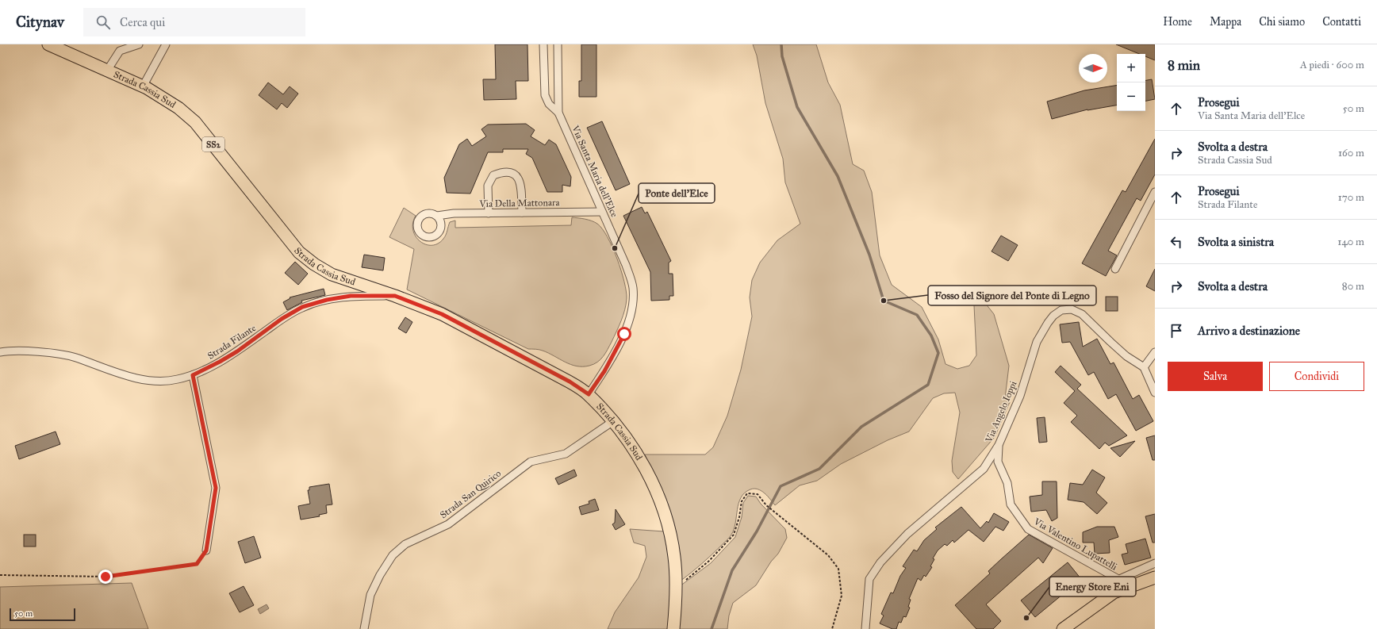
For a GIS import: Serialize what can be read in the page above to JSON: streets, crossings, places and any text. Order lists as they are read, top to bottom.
{
  "streets": {
    "main road": ["Strada Cassia Sud", "SS2"],
    "street": [
      "Via Santa Maria dell'Elce",
      "Via Della Mattonara",
      "Strada Filante",
      "Via Angelo Ioppi",
      "Strada San Quirico",
      "Via Valentino Lupattelli"
    ]
  },
  "crossings": [
    ["Strada Cassia Sud", "Via Santa Maria dell'Elce"],
    ["Strada Cassia Sud", "Strada Filante"],
    ["Strada Cassia Sud", "Strada San Quirico"],
    ["Via Santa Maria dell'Elce", "Via Della Mattonara"],
    ["Via Angelo Ioppi", "Via Valentino Lupattelli"]
  ],
  "places": ["Ponte dell'Elce", "Fosso del Signore del Ponte di Legno", "Energy Store Eni"],
  "scale_bar": "50 m",
  "north": "right",
  "page": {
    "header": "Citynav",
    "search": "Cerca qui",
    "nav": [
      "Home",
      "Mappa",
      "Chi siamo",
      "Contatti"
    ],
    "heading": ["8 min", "A piedi · 600 m"],
    "map_buttons": ["+", "−"],
    "list": [
      ["Prosegui", "Via Santa Maria dell'Elce", "50 m"],
      ["Svolta a destra", "Strada Cassia Sud", "160 m"],
      ["Prosegui", "Strada Filante", "170 m"],
      ["Svolta a sinistra", "140 m"],
      ["Svolta a destra", "80 m"],
      "Arrivo a destinazione"
    ],
    "buttons": ["Salva", "Condividi"],
    "scale": "50 m"
  }
}
